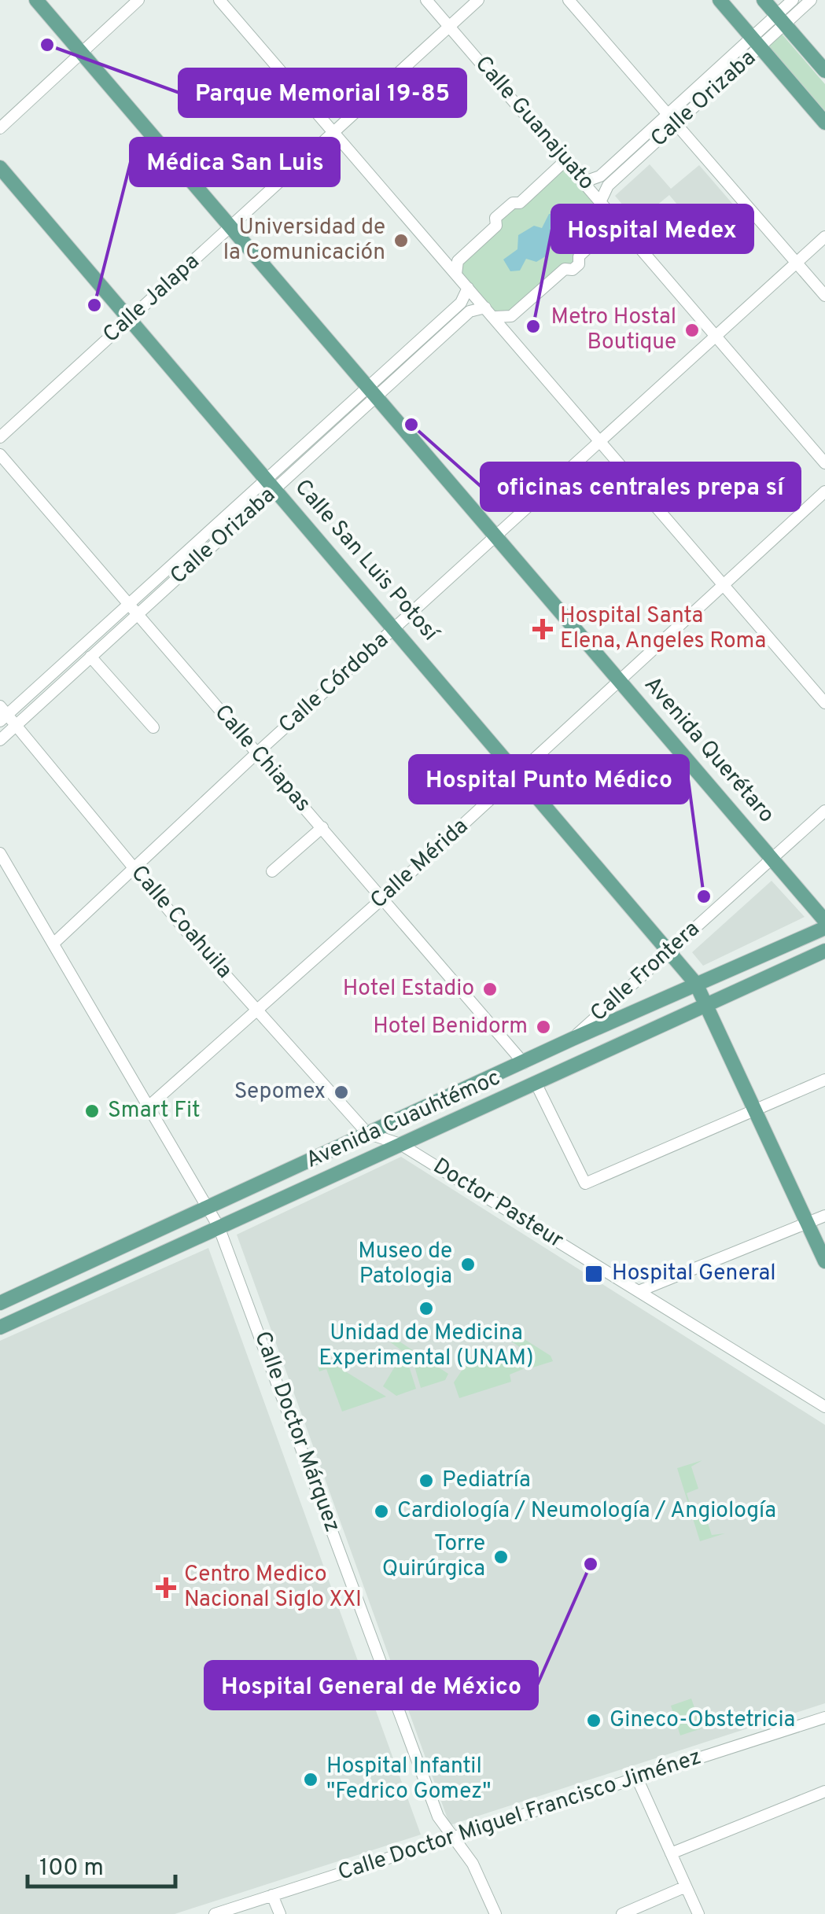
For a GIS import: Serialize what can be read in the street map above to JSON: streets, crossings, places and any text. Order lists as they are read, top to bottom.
{
  "streets": {
    "main road": ["Calle San Luis Potosí", "Avenida Querétaro", "Avenida Cuauhtémoc"],
    "street": [
      "Calle Orizaba",
      "Calle Guanajuato",
      "Calle Jalapa",
      "Calle Córdoba",
      "Calle Chiapas",
      "Calle Mérida",
      "Calle Coahuila",
      "Calle Frontera",
      "Doctor Pasteur",
      "Calle Doctor Márquez",
      "Calle Doctor Miguel Francisco Jiménez"
    ]
  },
  "crossings": [
    ["Calle Orizaba", "Calle Guanajuato"],
    ["Calle Orizaba", "Calle San Luis Potosí"],
    ["Calle Orizaba", "Avenida Querétaro"],
    ["Calle Orizaba", "Calle Chiapas"],
    ["Calle Orizaba", "Calle Coahuila"],
    ["Calle Guanajuato", "Calle Jalapa"],
    ["Calle Guanajuato", "Calle Córdoba"],
    ["Calle Jalapa", "Calle San Luis Potosí"],
    ["Calle Jalapa", "Avenida Querétaro"],
    ["Calle San Luis Potosí", "Calle Córdoba"],
    ["Calle San Luis Potosí", "Calle Mérida"],
    ["Calle San Luis Potosí", "Calle Frontera"],
    ["Calle San Luis Potosí", "Avenida Cuauhtémoc"],
    ["Calle Córdoba", "Avenida Querétaro"],
    ["Calle Córdoba", "Calle Chiapas"],
    ["Calle Córdoba", "Calle Coahuila"],
    ["Calle Córdoba", "Calle Doctor Márquez"],
    ["Avenida Querétaro", "Calle Mérida"],
    ["Avenida Querétaro", "Calle Frontera"],
    ["Calle Chiapas", "Calle Mérida"],
    ["Calle Chiapas", "Avenida Cuauhtémoc"],
    ["Calle Mérida", "Calle Coahuila"],
    ["Calle Mérida", "Calle Doctor Márquez"],
    ["Calle Coahuila", "Avenida Cuauhtémoc"],
    ["Calle Coahuila", "Doctor Pasteur"],
    ["Calle Frontera", "Avenida Cuauhtémoc"],
    ["Avenida Cuauhtémoc", "Doctor Pasteur"],
    ["Avenida Cuauhtémoc", "Calle Doctor Márquez"],
    ["Calle Doctor Márquez", "Calle Doctor Miguel Francisco Jiménez"]
  ],
  "places": {
    "other": [
      "Parque Memorial 19-85",
      "Universidad de la Comunicación",
      "Médica San Luis",
      "Hospital Medex",
      "Metro Hostal Boutique",
      "oficinas centrales prepa sí",
      "Hospital Punto Médico",
      "Hotel Estadio",
      "Hotel Benidorm",
      "Sepomex",
      "Smart Fit",
      "Museo de Patologia",
      "Unidad de Medicina Experimental (UNAM)",
      "Pediatría",
      "Cardiología / Neumología / Angiología",
      "Torre Quirúrgica",
      "Hospital General de México",
      "Gineco-Obstetricia",
      "Hospital Infantil \"Fedrico Gomez\""
    ],
    "health": ["Hospital Santa Elena, Angeles Roma", "Centro Medico Nacional Siglo XXI"],
    "transit": ["Hospital General"]
  },
  "scale_bar": "100 m"
}
